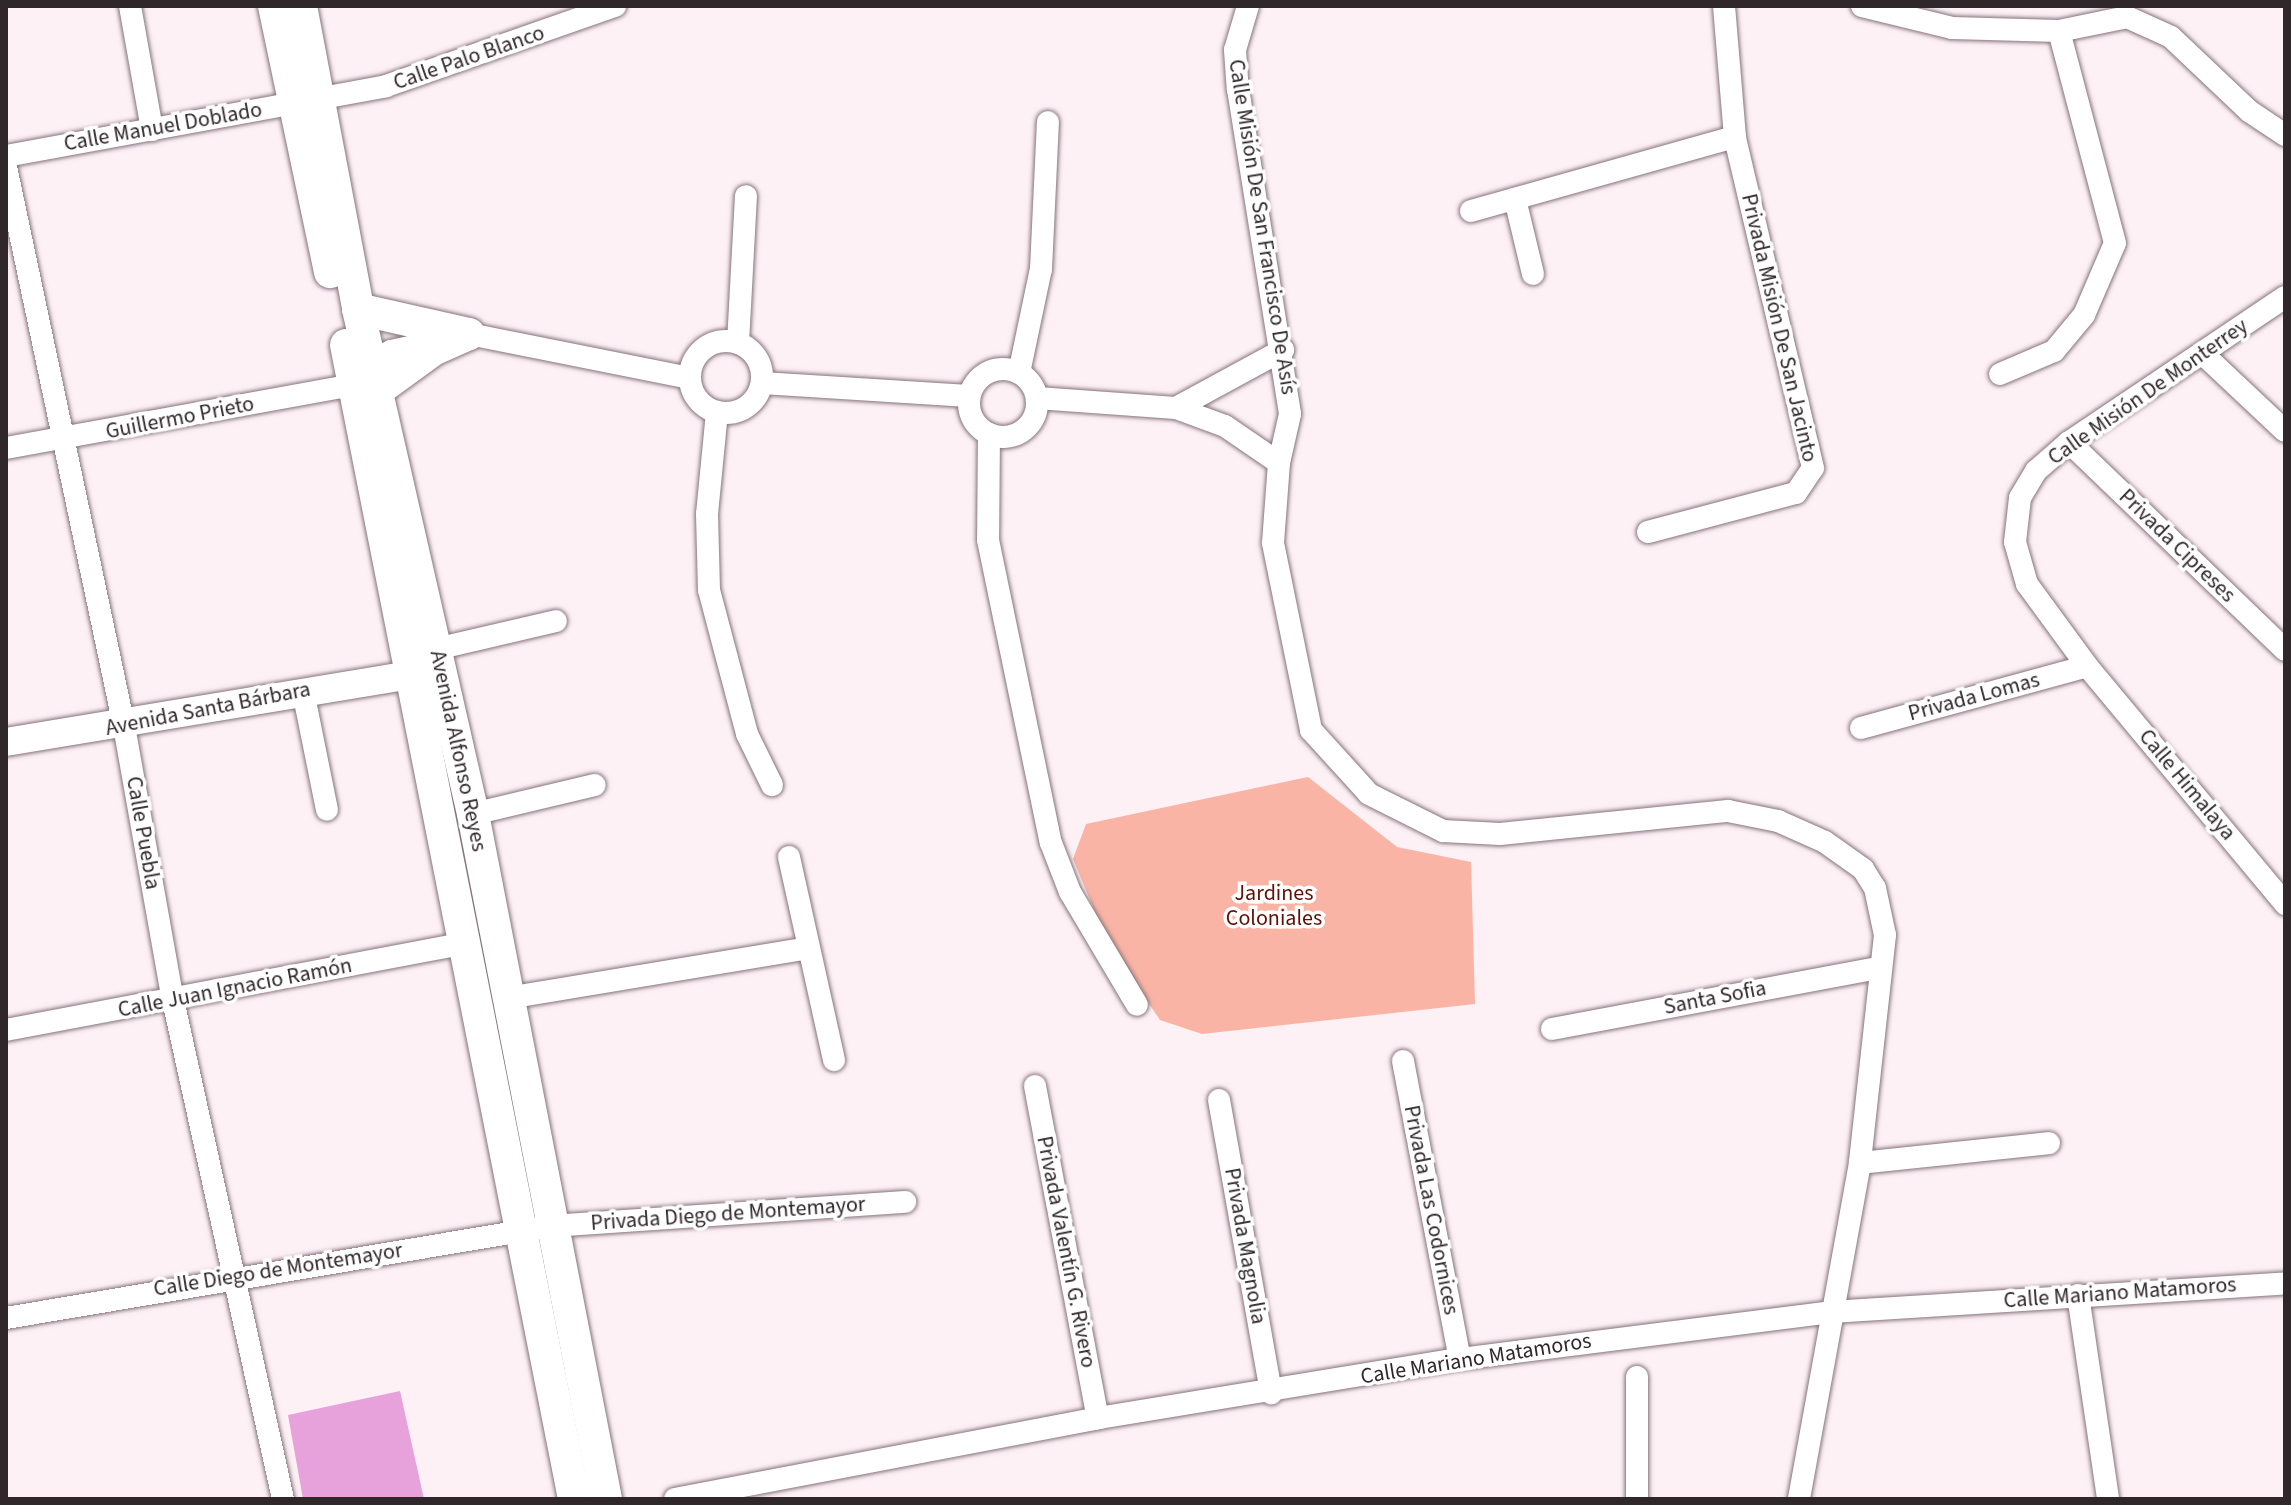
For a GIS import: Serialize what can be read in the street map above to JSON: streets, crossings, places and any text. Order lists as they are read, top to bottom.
{
  "streets": {
    "main road": ["Avenida Alfonso Reyes"],
    "street": [
      "Calle Palo Blanco",
      "Calle Manuel Doblado",
      "Calle Misión De San Francisco De Asís",
      "Privada Misión De San Jacinto",
      "Calle Misión De Monterrey",
      "Guillermo Prieto",
      "Privada Cipreses",
      "Privada Lomas",
      "Avenida Santa Bárbara",
      "Calle Himalaya",
      "Calle Puebla",
      "Calle Juan Ignacio Ramón",
      "Santa Sofia",
      "Privada Las Codornices",
      "Privada Diego de Montemayor",
      "Privada Magnolia",
      "Privada Valentín G. Rivero",
      "Calle Diego de Montemayor",
      "Calle Mariano Matamoros"
    ]
  },
  "crossings": [
    ["Calle Palo Blanco", "Calle Manuel Doblado"],
    ["Calle Palo Blanco", "Avenida Alfonso Reyes"],
    ["Calle Manuel Doblado", "Avenida Alfonso Reyes"],
    ["Calle Misión De San Francisco De Asís", "Santa Sofia"],
    ["Calle Misión De San Francisco De Asís", "Calle Mariano Matamoros"],
    ["Calle Misión De Monterrey", "Privada Cipreses"],
    ["Calle Misión De Monterrey", "Privada Lomas"],
    ["Calle Misión De Monterrey", "Calle Himalaya"],
    ["Guillermo Prieto", "Avenida Alfonso Reyes"],
    ["Guillermo Prieto", "Calle Puebla"],
    ["Privada Lomas", "Calle Himalaya"],
    ["Avenida Santa Bárbara", "Avenida Alfonso Reyes"],
    ["Avenida Santa Bárbara", "Calle Puebla"],
    ["Avenida Alfonso Reyes", "Calle Juan Ignacio Ramón"],
    ["Avenida Alfonso Reyes", "Privada Diego de Montemayor"],
    ["Avenida Alfonso Reyes", "Calle Diego de Montemayor"],
    ["Calle Puebla", "Calle Juan Ignacio Ramón"],
    ["Calle Puebla", "Calle Diego de Montemayor"],
    ["Privada Las Codornices", "Calle Mariano Matamoros"],
    ["Privada Diego de Montemayor", "Calle Diego de Montemayor"],
    ["Privada Magnolia", "Calle Mariano Matamoros"],
    ["Privada Valentín G. Rivero", "Calle Mariano Matamoros"]
  ],
  "parks": ["Jardines Coloniales"]
}
